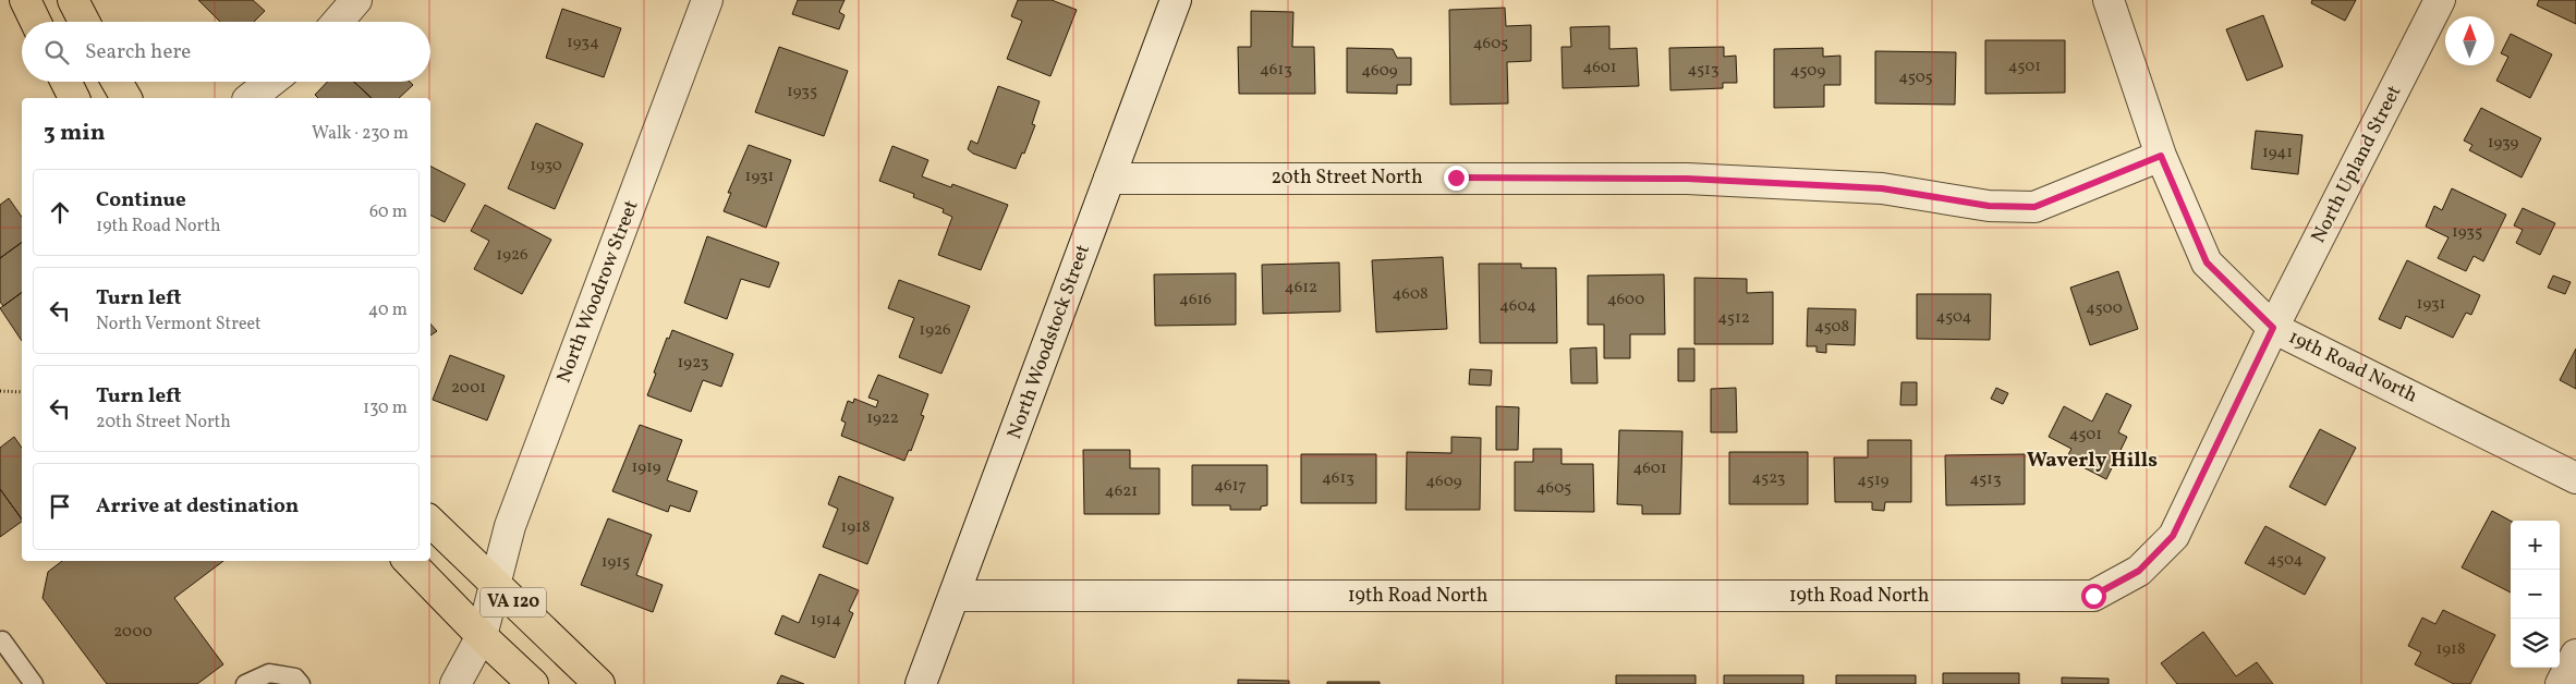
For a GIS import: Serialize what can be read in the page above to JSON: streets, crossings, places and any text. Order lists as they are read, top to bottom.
{
  "streets": {
    "main road": ["VA 120"],
    "street": [
      "North Upland Street",
      "20th Street North",
      "North Woodrow Street",
      "North Woodstock Street",
      "19th Road North"
    ]
  },
  "crossings": [
    ["North Upland Street", "19th Road North"],
    ["20th Street North", "North Woodstock Street"],
    ["North Woodrow Street", "VA 120"],
    ["North Woodstock Street", "19th Road North"]
  ],
  "districts": ["Waverly Hills"],
  "house_numbers": [
    "1934",
    "4605",
    "4501",
    "4601",
    "4613",
    "4513",
    "4609",
    "4509",
    "4505",
    "1935",
    "1939",
    "1941",
    "1930",
    "1931",
    "1935",
    "1926",
    "4612",
    "4608",
    "4616",
    "4600",
    "1931",
    "4604",
    "4500",
    "4504",
    "4512",
    "4508",
    "1926",
    "1923",
    "2001",
    "1922",
    "4501",
    "1919",
    "4601",
    "4613",
    "4523",
    "4513",
    "4519",
    "4609",
    "4617",
    "4605",
    "4621",
    "1918",
    "4504",
    "1915",
    "1914",
    "2000",
    "1918"
  ],
  "north": "top",
  "page": {
    "search": "Search here",
    "heading": ["3 min", "Walk · 230 m"],
    "list": [
      ["Continue", "19th Road North", "60 m"],
      ["Turn left", "North Vermont Street", "40 m"],
      ["Turn left", "20th Street North", "130 m"],
      "Arrive at destination"
    ],
    "map_buttons": ["+", "−"]
  }
}
